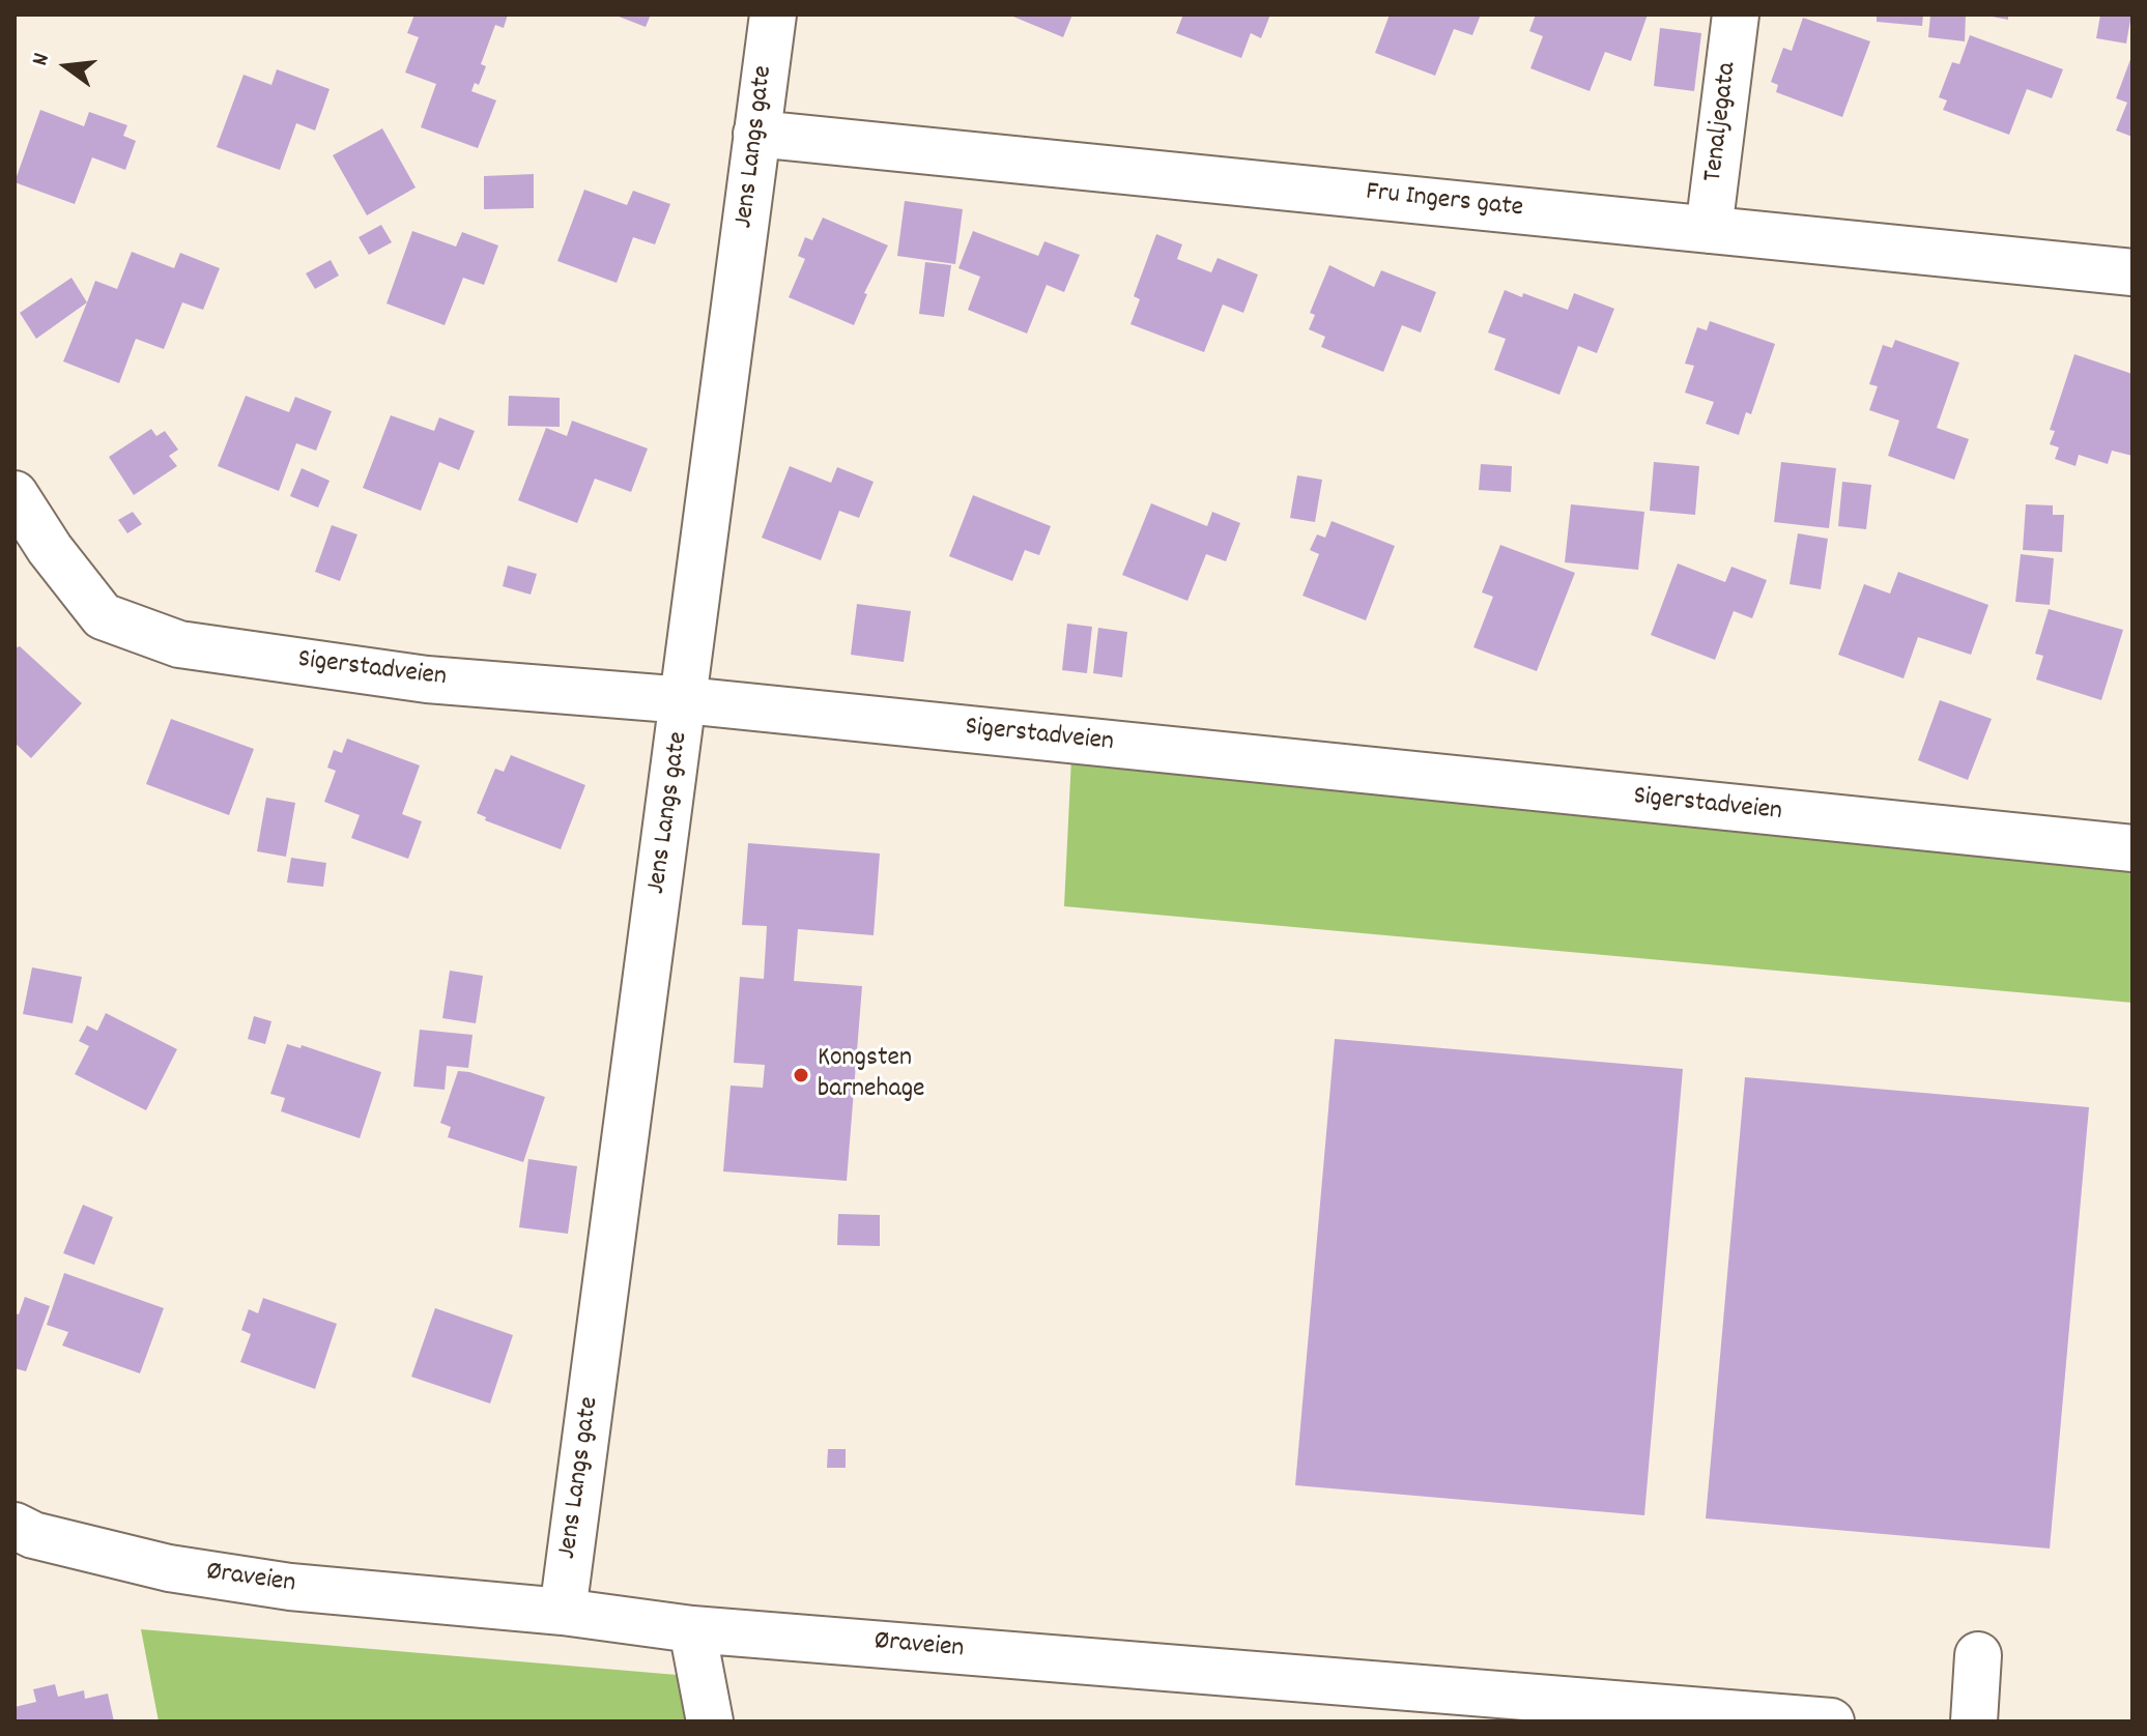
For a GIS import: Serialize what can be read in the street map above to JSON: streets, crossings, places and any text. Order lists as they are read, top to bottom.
{
  "streets": {
    "street": [
      "Tenaljegata",
      "Jens Langs gate",
      "Fru Ingers gate",
      "Sigerstadveien",
      "Øraveien"
    ]
  },
  "crossings": [
    ["Tenaljegata", "Fru Ingers gate"],
    ["Jens Langs gate", "Fru Ingers gate"],
    ["Jens Langs gate", "Sigerstadveien"],
    ["Jens Langs gate", "Øraveien"]
  ],
  "places": ["Kongsten barnehage"],
  "north": "left"
}
